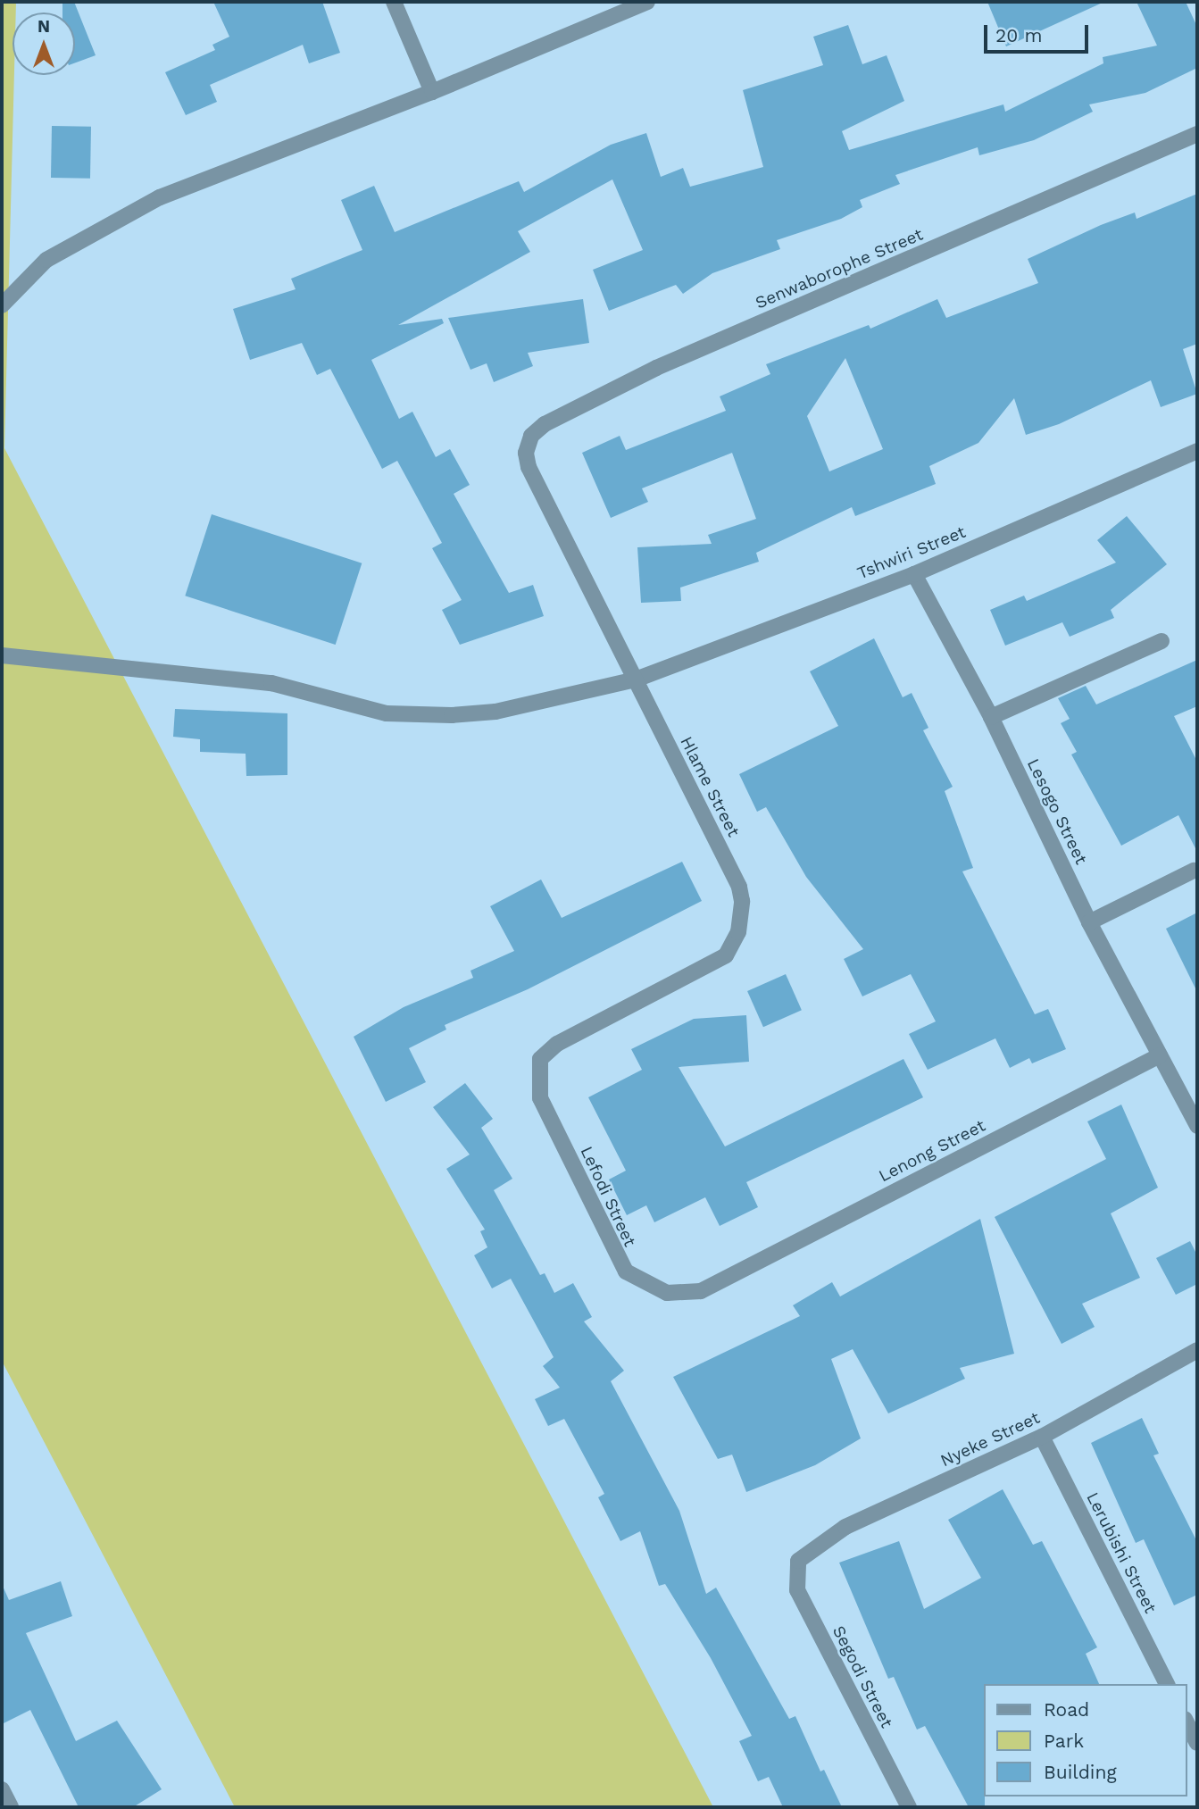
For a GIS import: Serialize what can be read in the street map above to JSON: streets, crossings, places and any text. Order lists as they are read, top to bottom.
{
  "streets": {
    "street": [
      "Senwaborophe Street",
      "Tshwiri Street",
      "Hlame Street",
      "Lesogo Street",
      "Lenong Street",
      "Lefodi Street",
      "Nyeke Street",
      "Lerubishi Street",
      "Segodi Street"
    ]
  },
  "crossings": [
    ["Senwaborophe Street", "Hlame Street"],
    ["Tshwiri Street", "Hlame Street"],
    ["Tshwiri Street", "Lesogo Street"],
    ["Hlame Street", "Lefodi Street"],
    ["Lesogo Street", "Lenong Street"],
    ["Lenong Street", "Lefodi Street"],
    ["Nyeke Street", "Lerubishi Street"],
    ["Nyeke Street", "Segodi Street"]
  ],
  "legend": ["Road", "Park", "Building"],
  "scale_bar": "20 m",
  "north": "top"
}
